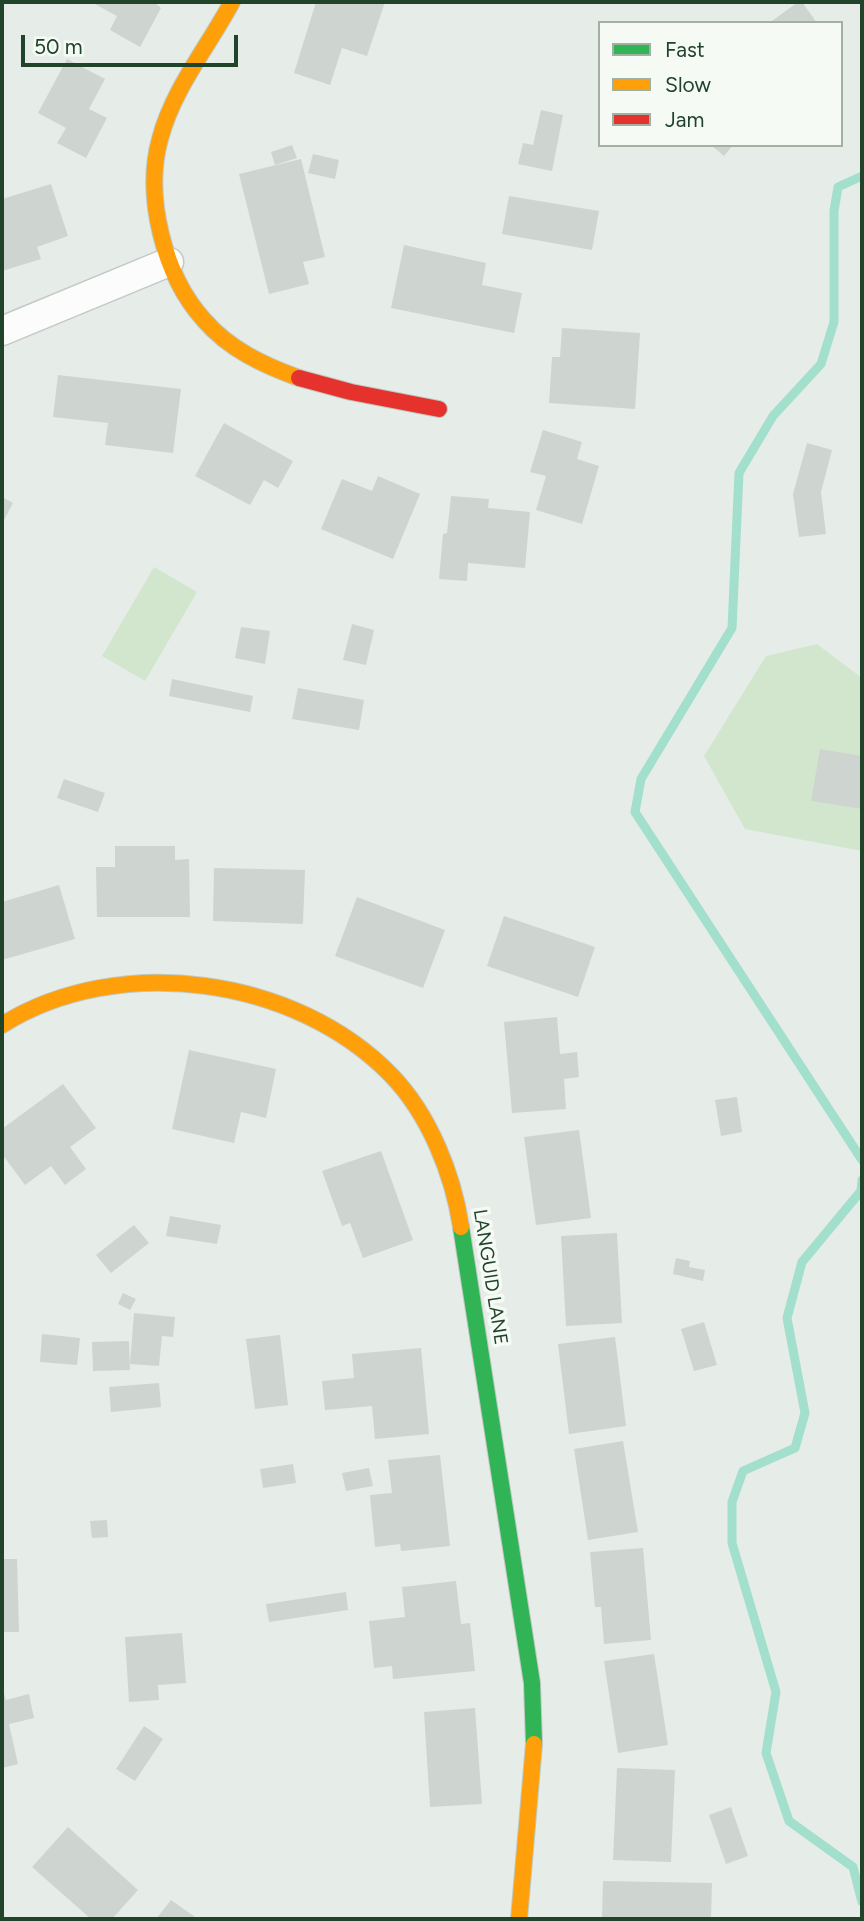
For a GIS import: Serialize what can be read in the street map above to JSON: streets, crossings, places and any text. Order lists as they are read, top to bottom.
{
  "streets": {
    "street": ["LANGUID LANE"]
  },
  "legend": ["Fast", "Slow", "Jam"],
  "scale_bar": "50 m"
}
